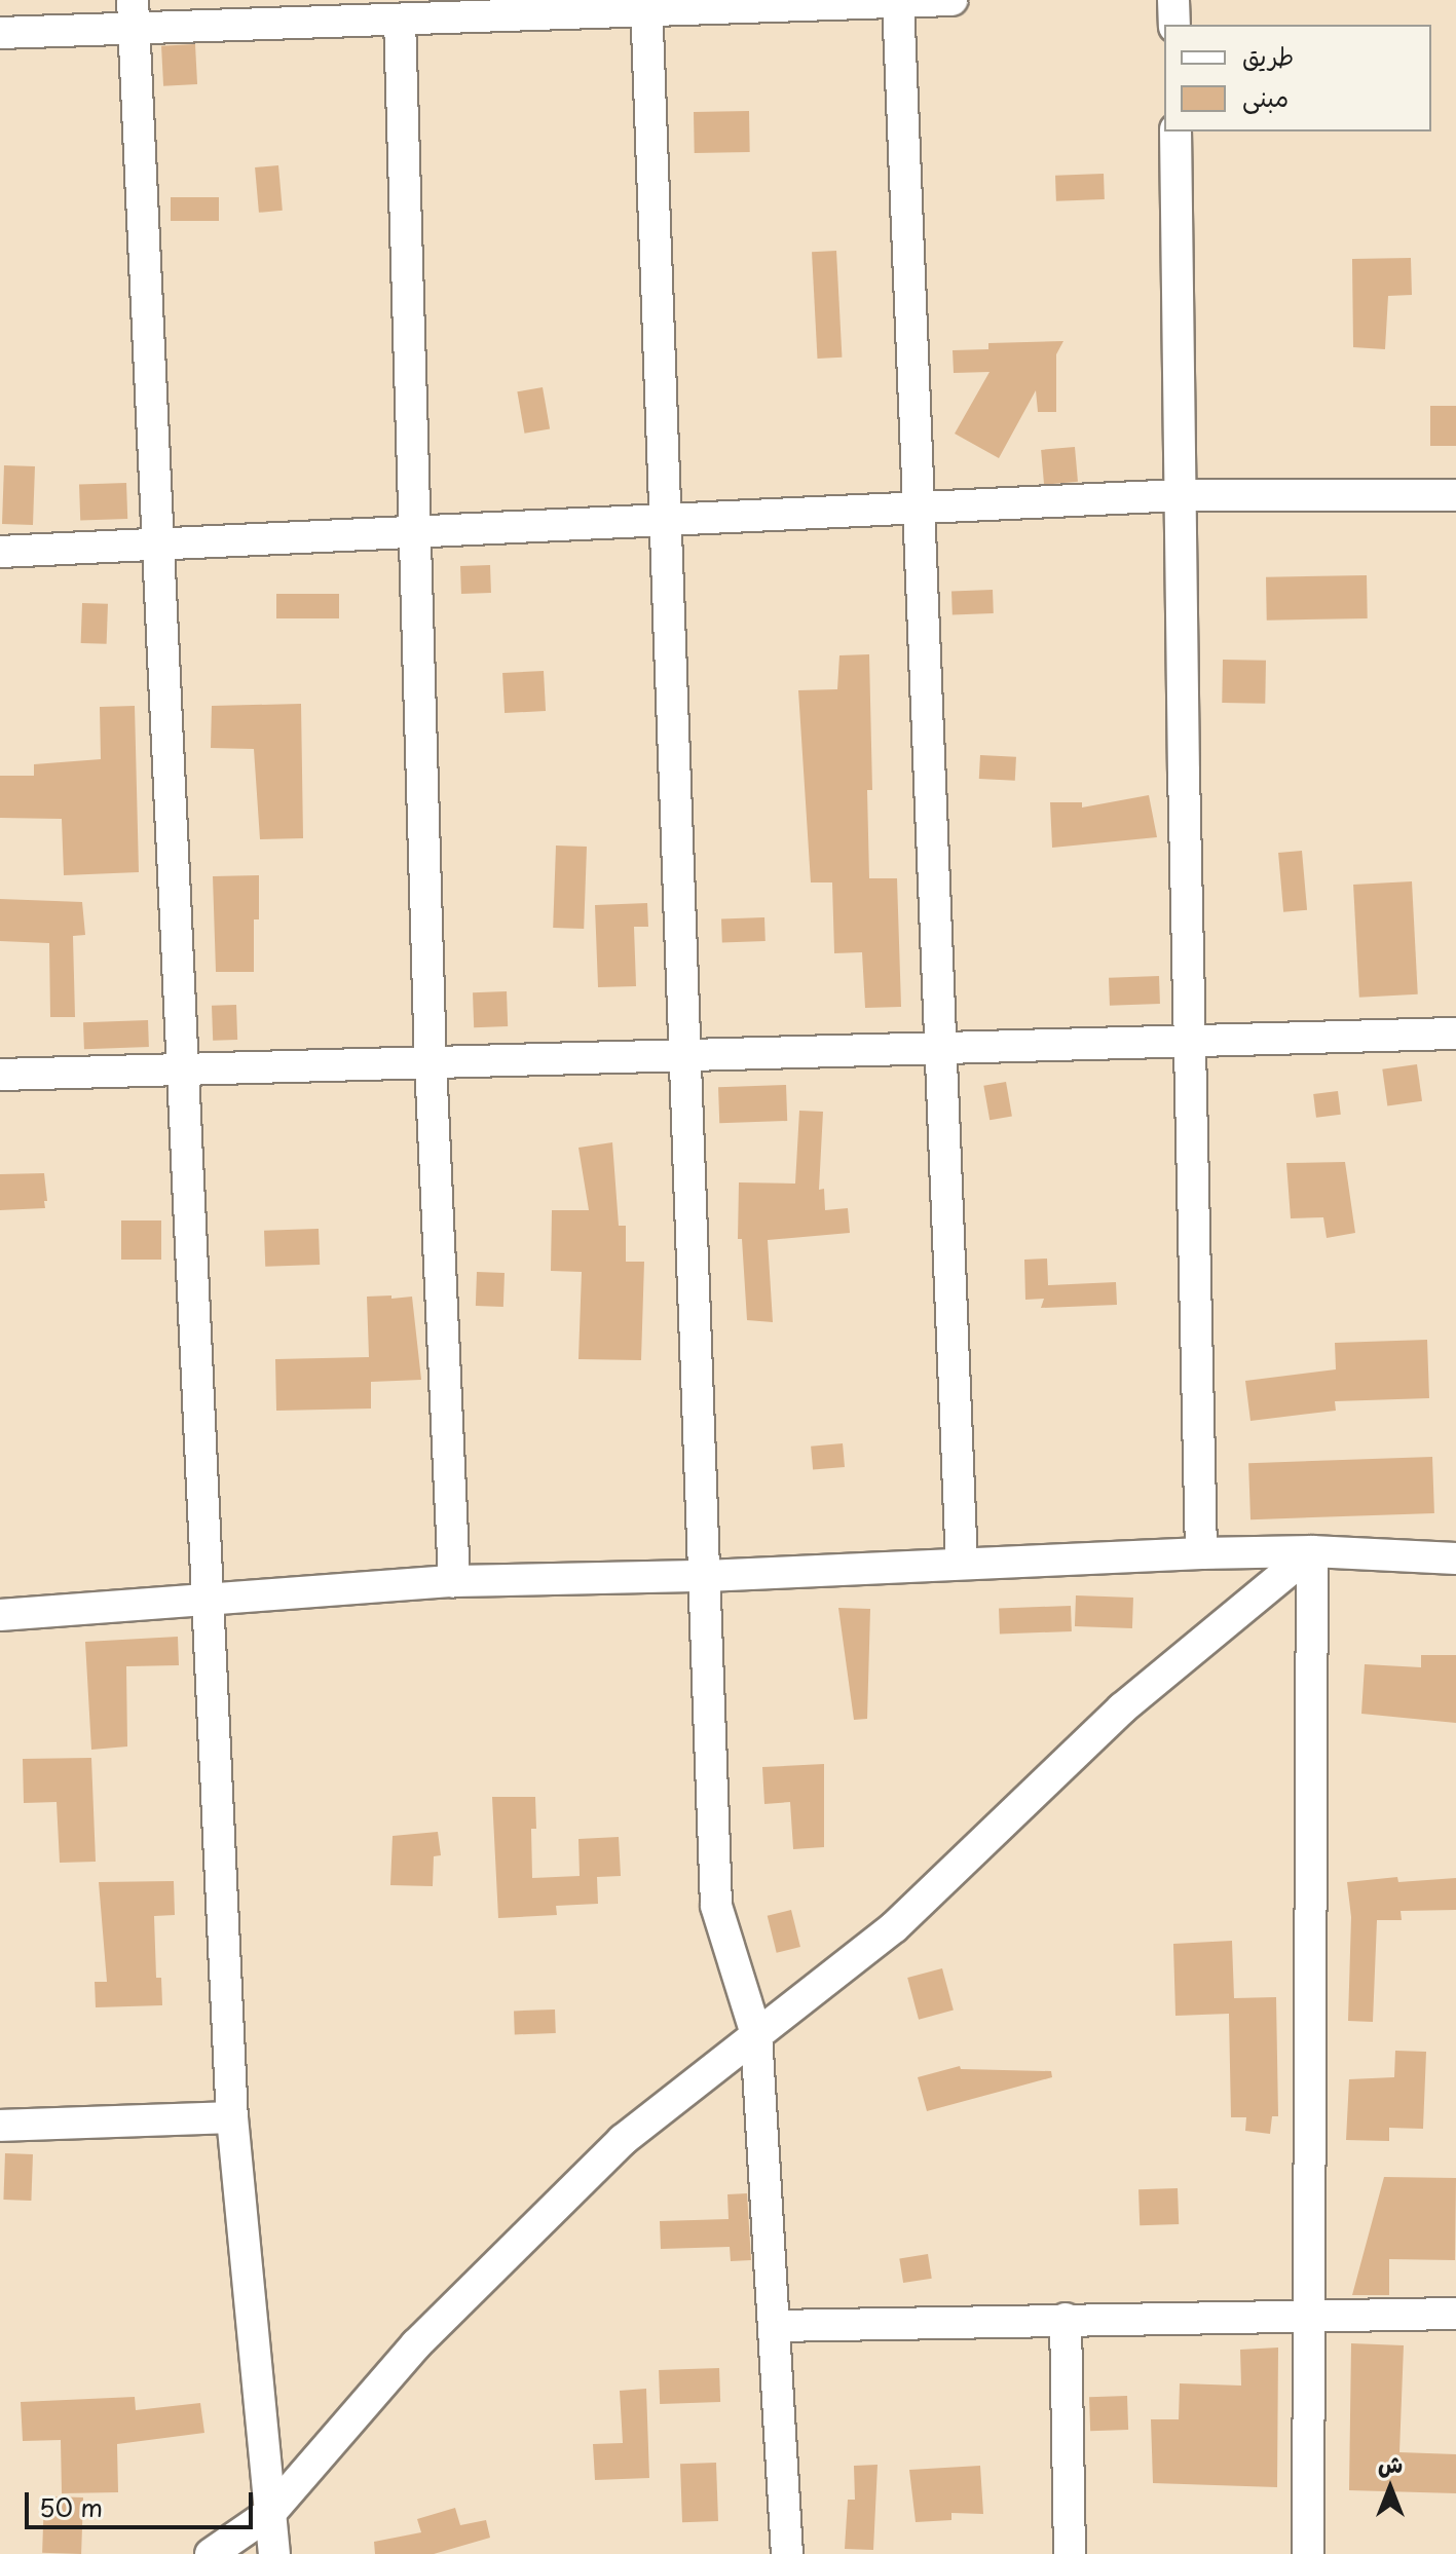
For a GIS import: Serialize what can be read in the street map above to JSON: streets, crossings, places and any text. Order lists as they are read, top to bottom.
{
  "legend": ["طريق", "مبنى"],
  "scale_bar": "50 m",
  "north": "top"
}
